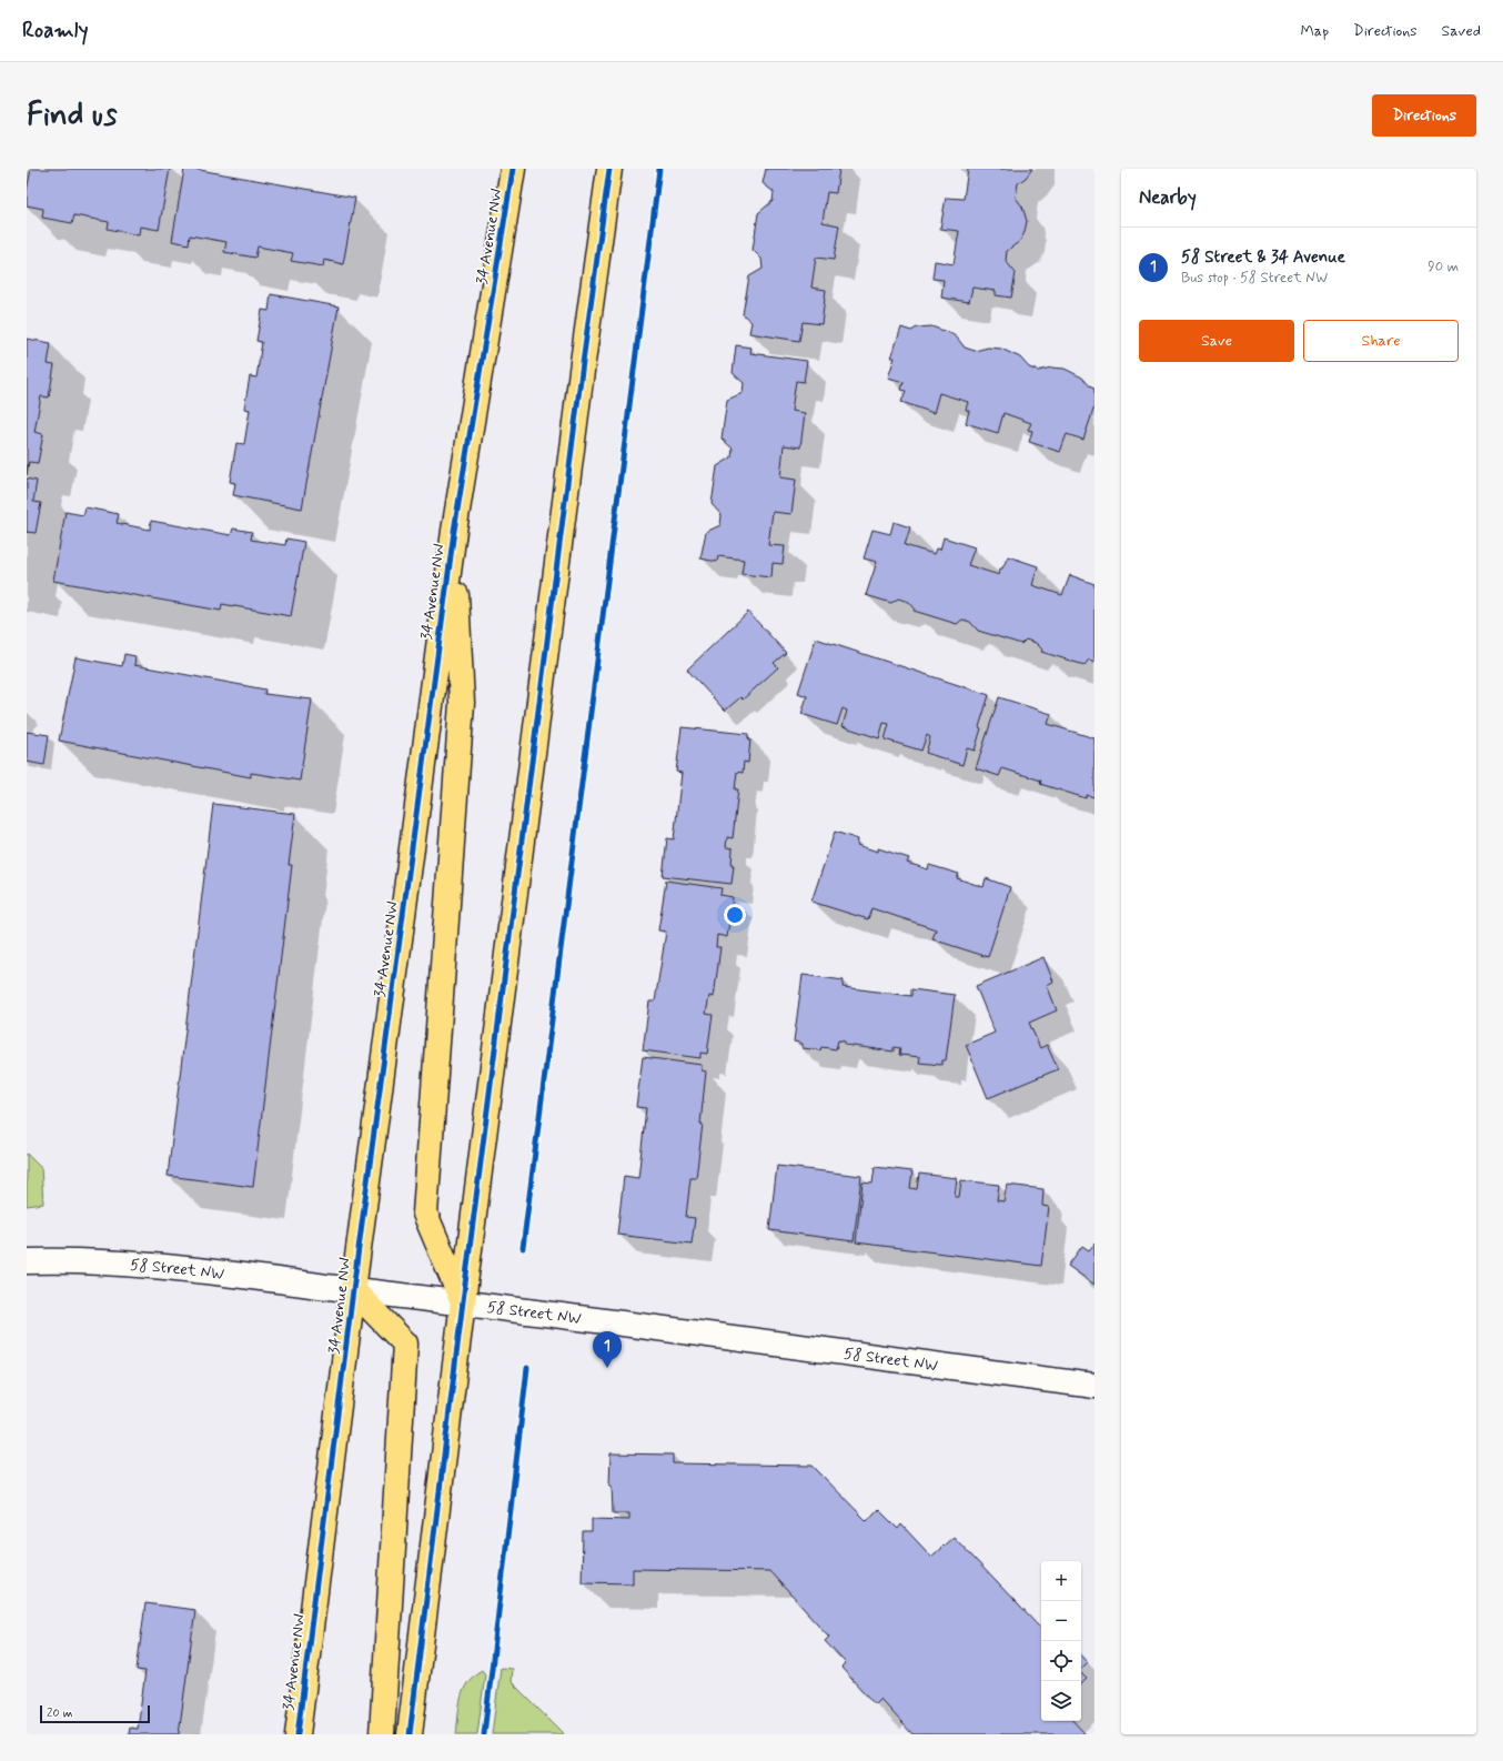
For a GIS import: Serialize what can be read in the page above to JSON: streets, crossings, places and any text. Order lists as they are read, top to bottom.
{
  "streets": {
    "main road": ["34 Avenue NW"],
    "street": ["58 Street NW"]
  },
  "crossings": [
    ["34 Avenue NW", "58 Street NW"]
  ],
  "scale_bar": "20 m",
  "page": {
    "header": "Roamly",
    "nav": ["Map", "Directions", "Saved"],
    "buttons": [
      "Directions",
      ["Save", "Share"]
    ],
    "title": "Find us",
    "heading": "Nearby",
    "list": [
      {
        "mark": "1",
        "name": "58 Street & 34 Avenue",
        "note": "Bus stop · 58 Street NW",
        "value": "90 m"
      }
    ],
    "pins": "1",
    "map_buttons": ["+", "−"],
    "scale": "20 m"
  }
}
